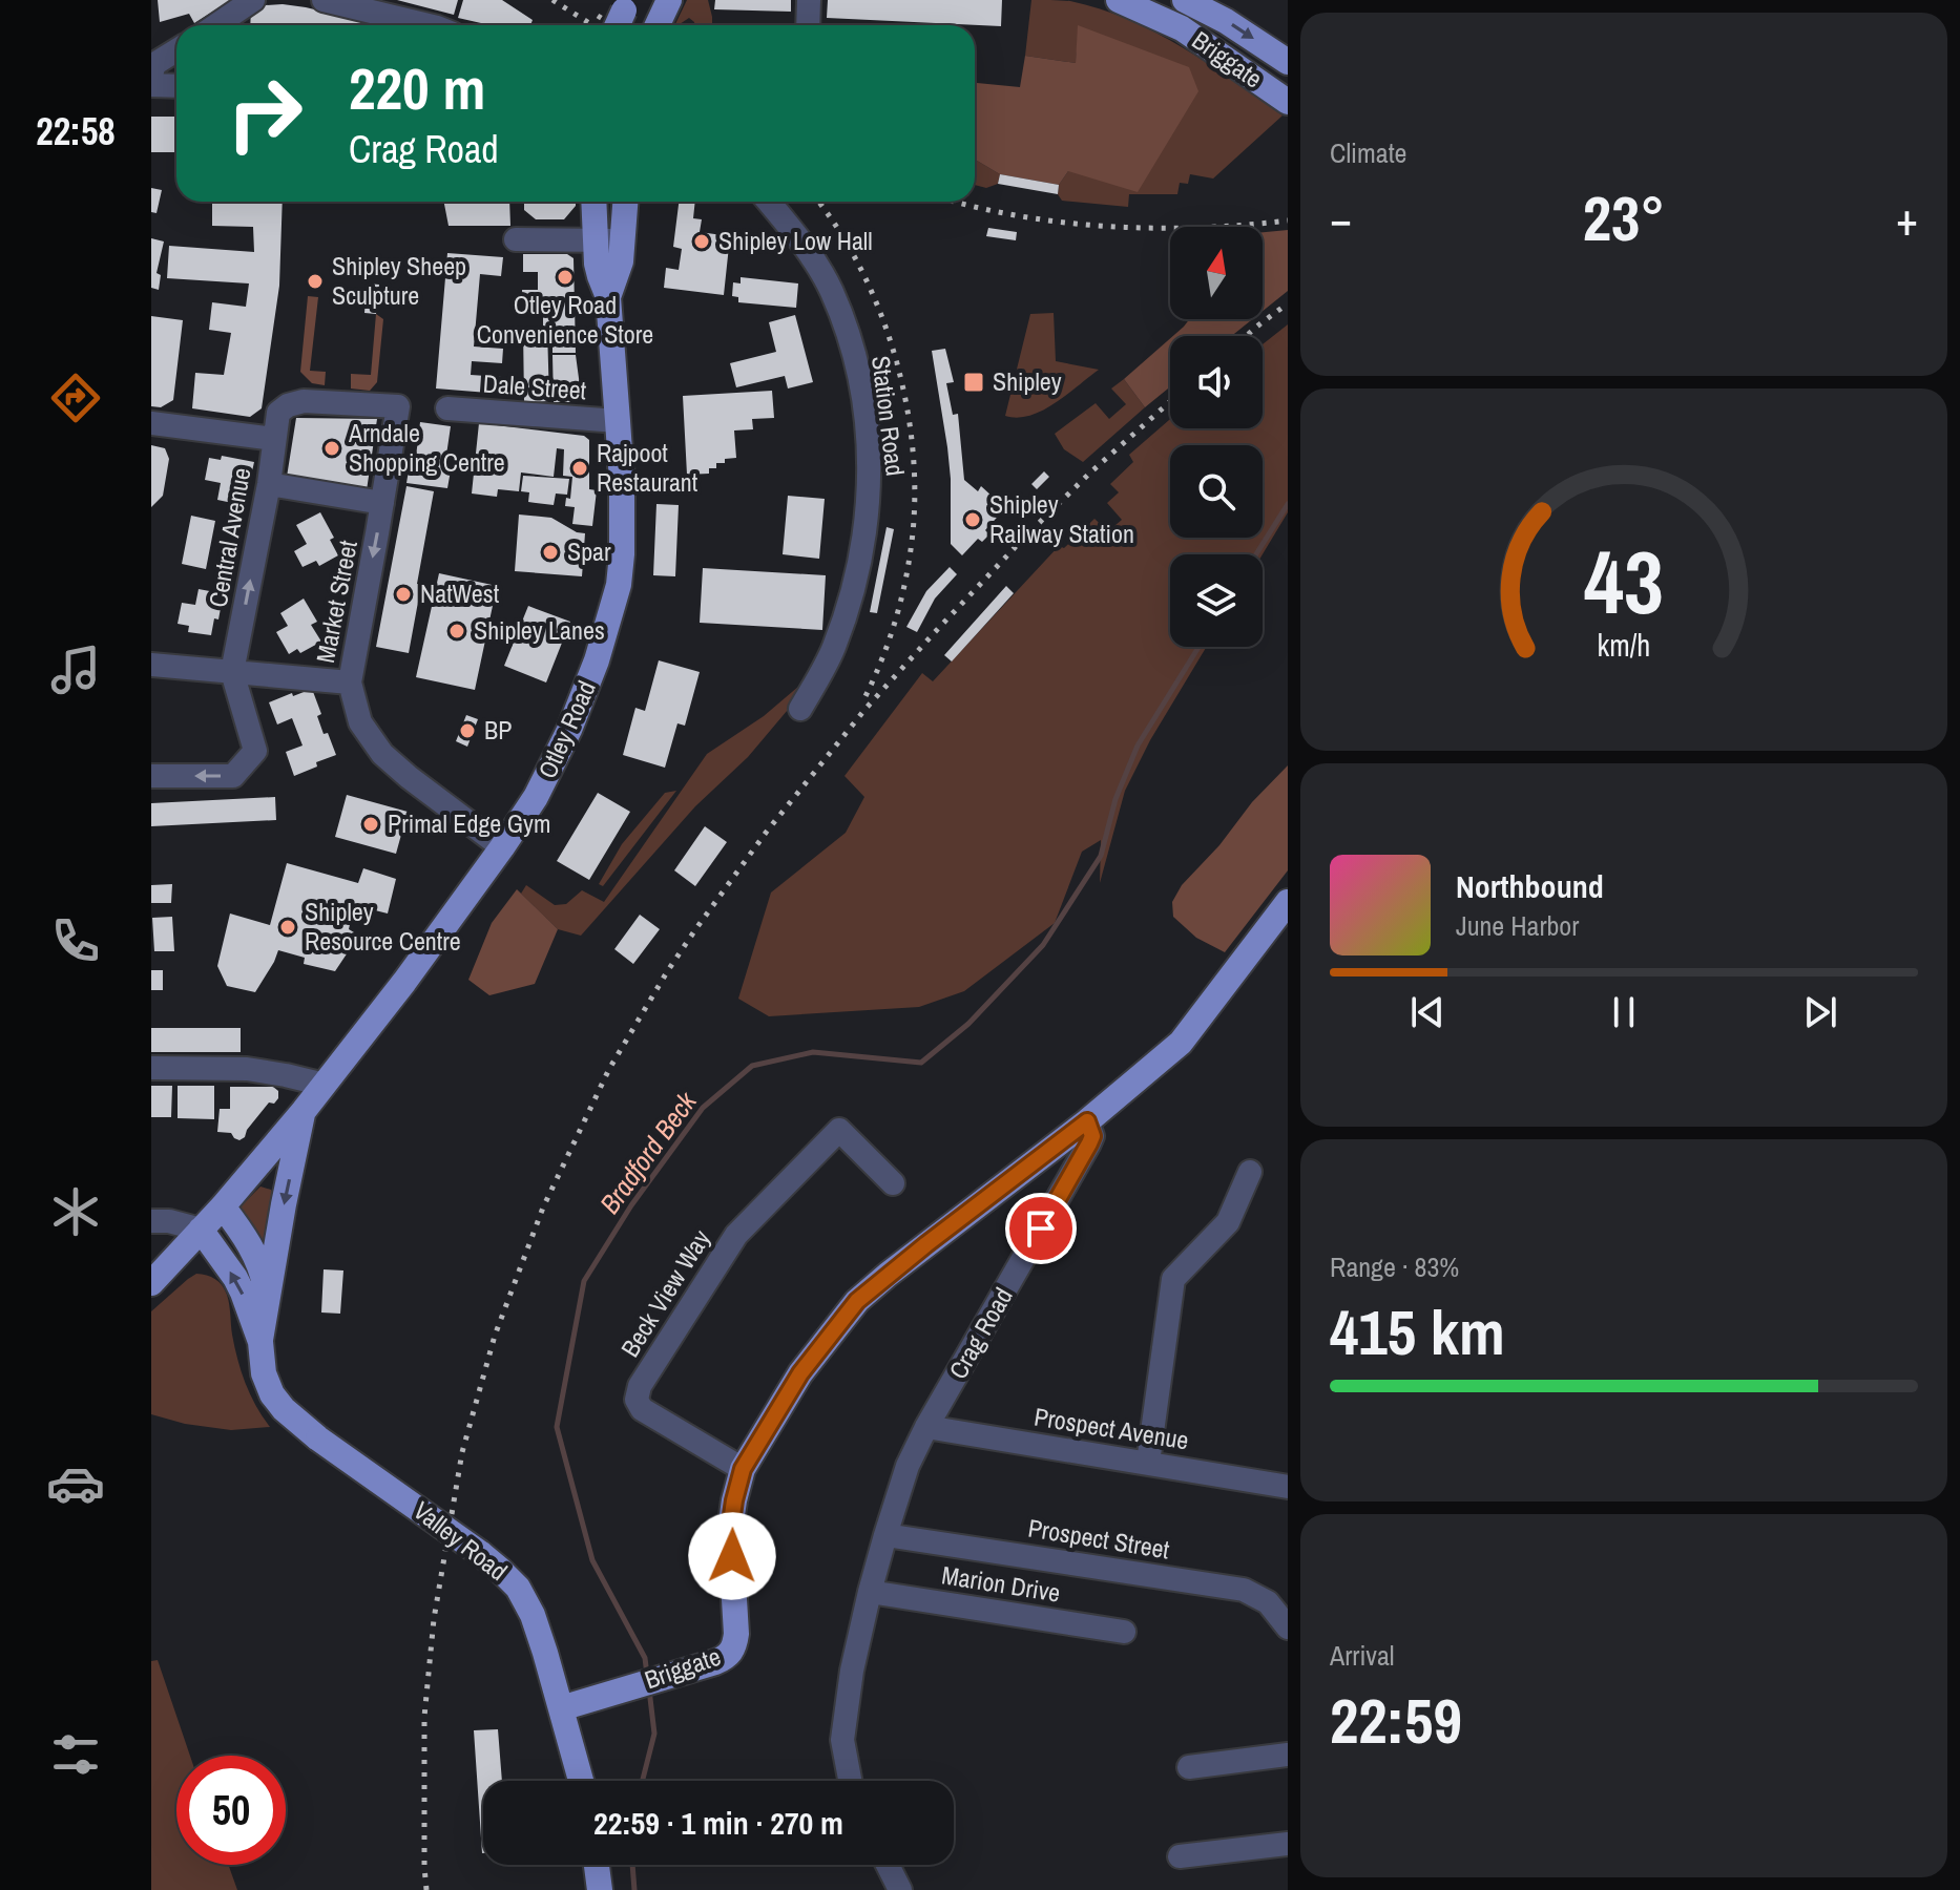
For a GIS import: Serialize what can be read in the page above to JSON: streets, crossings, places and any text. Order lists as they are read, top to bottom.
{
  "streets": {
    "main road": ["Briggate", "Otley Road", "Valley Road"],
    "street": [
      "Dale Street",
      "Station Road",
      "Central Avenue",
      "Market Street",
      "Beck View Way",
      "Crag Road",
      "Prospect Avenue",
      "Prospect Street",
      "Marion Drive"
    ]
  },
  "crossings": [
    ["Briggate", "Beck View Way"],
    ["Briggate", "Crag Road"],
    ["Briggate", "Valley Road"],
    ["Dale Street", "Otley Road"],
    ["Central Avenue", "Market Street"],
    ["Market Street", "Otley Road"],
    ["Otley Road", "Valley Road"],
    ["Crag Road", "Prospect Avenue"],
    ["Crag Road", "Prospect Street"],
    ["Crag Road", "Marion Drive"]
  ],
  "one_way": ["Market Street"],
  "water": ["Bradford Beck"],
  "places": {
    "other": [
      "Shipley Low Hall",
      "Otley Road Convenience Store",
      "Shipley Sheep Sculpture",
      "Arndale Shopping Centre",
      "Rajpoot Restaurant",
      "Shipley Railway Station",
      "Spar",
      "NatWest",
      "Shipley Lanes",
      "BP",
      "Primal Edge Gym",
      "Shipley Resource Centre"
    ],
    "transit": ["Shipley"]
  },
  "north": "top",
  "page": {
    "tabs": "22:58",
    "tile": [
      "Climate",
      ["Range · 83%", "415 km"],
      ["Arrival", "22:59"]
    ],
    "turn": ["220 m", "Crag Road"],
    "heat": ["−", "23°", "+"],
    "song": ["Northbound", "June Harbor"],
    "limit": "50",
    "trip": "22:59 · 1 min · 270 m",
    "gauge": ["43", "km/h"]
  }
}
